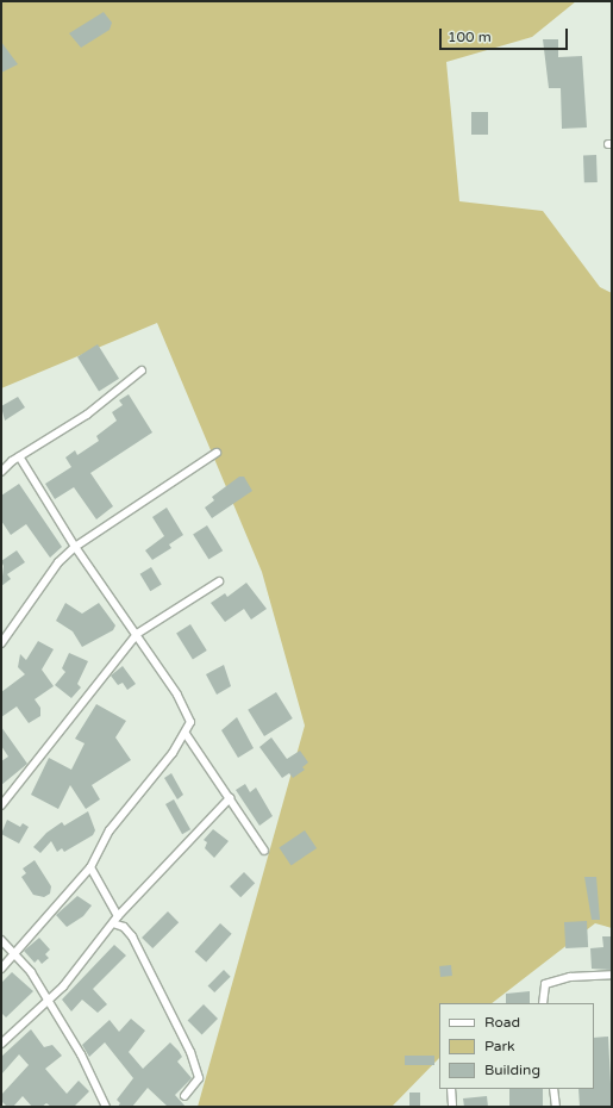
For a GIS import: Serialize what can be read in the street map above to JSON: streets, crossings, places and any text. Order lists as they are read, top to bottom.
{
  "legend": ["Road", "Park", "Building"],
  "scale_bar": "100 m"
}
